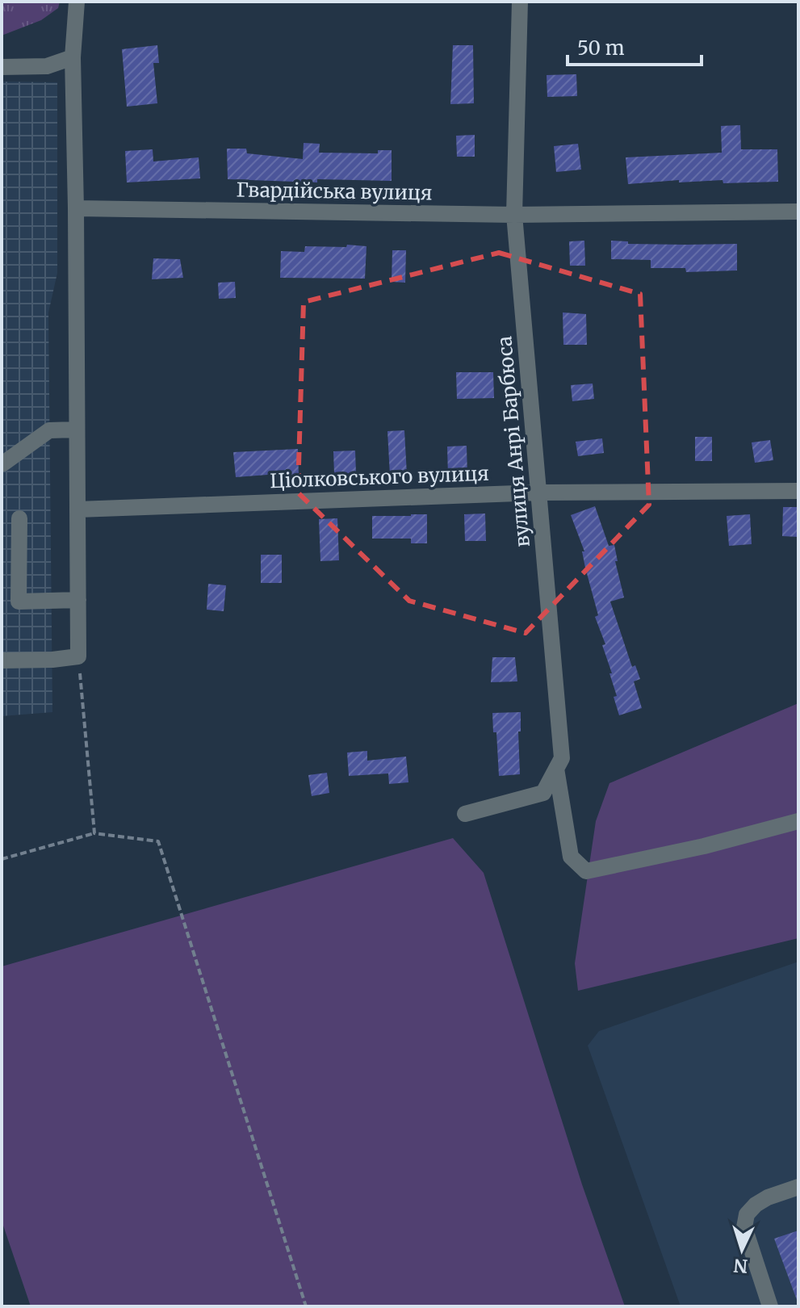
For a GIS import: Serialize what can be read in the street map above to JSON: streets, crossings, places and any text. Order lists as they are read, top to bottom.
{
  "streets": {
    "street": ["Гвардійська вулиця", "вулиця Анрі Барбюса", "Ціолковського вулиця"]
  },
  "crossings": [
    ["Гвардійська вулиця", "вулиця Анрі Барбюса"],
    ["вулиця Анрі Барбюса", "Ціолковського вулиця"]
  ],
  "scale_bar": "50 m",
  "north": "bottom"
}
